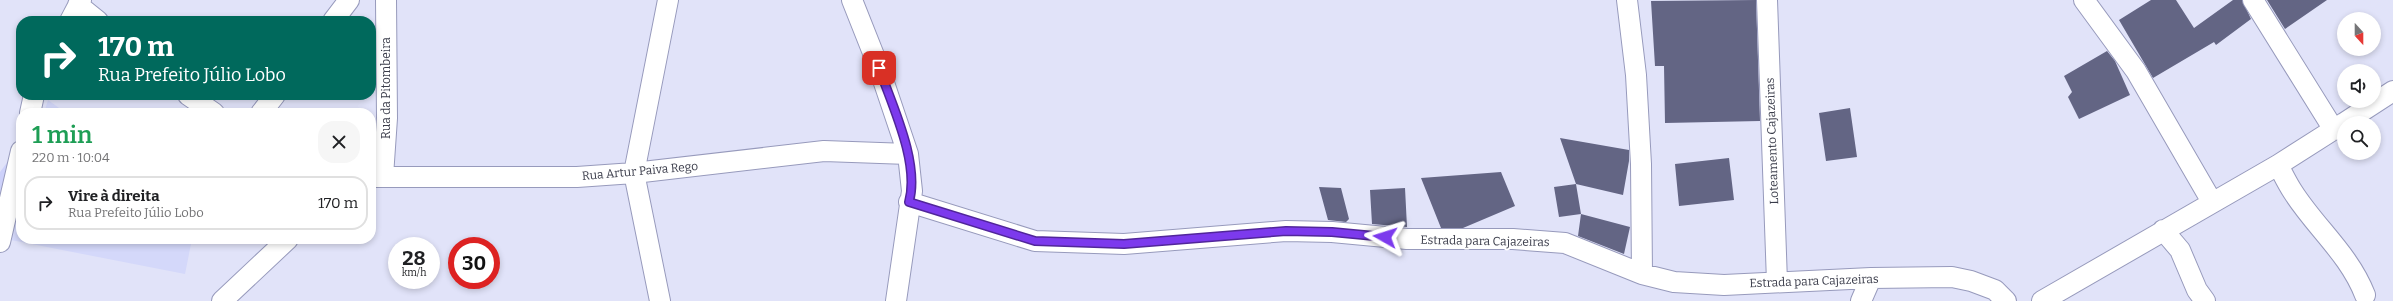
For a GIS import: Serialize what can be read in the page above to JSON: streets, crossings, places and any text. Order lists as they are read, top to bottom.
{
  "streets": {
    "street": [
      "Rua da Pitombeira",
      "Loteamento Cajazeiras",
      "Rua Artur Paiva Rego",
      "Estrada para Cajazeiras"
    ]
  },
  "crossings": [
    ["Rua da Pitombeira", "Rua Artur Paiva Rego"],
    ["Loteamento Cajazeiras", "Estrada para Cajazeiras"]
  ],
  "north": "bottom",
  "page": {
    "turn": ["170 m", "Rua Prefeito Júlio Lobo"],
    "heading": ["1 min", "220 m · 10:04"],
    "list": [
      {
        "name": "Vire à direita",
        "note": "Rua Prefeito Júlio Lobo",
        "value": "170 m"
      }
    ],
    "speed": "28 km/h",
    "limit": "30"
  }
}
